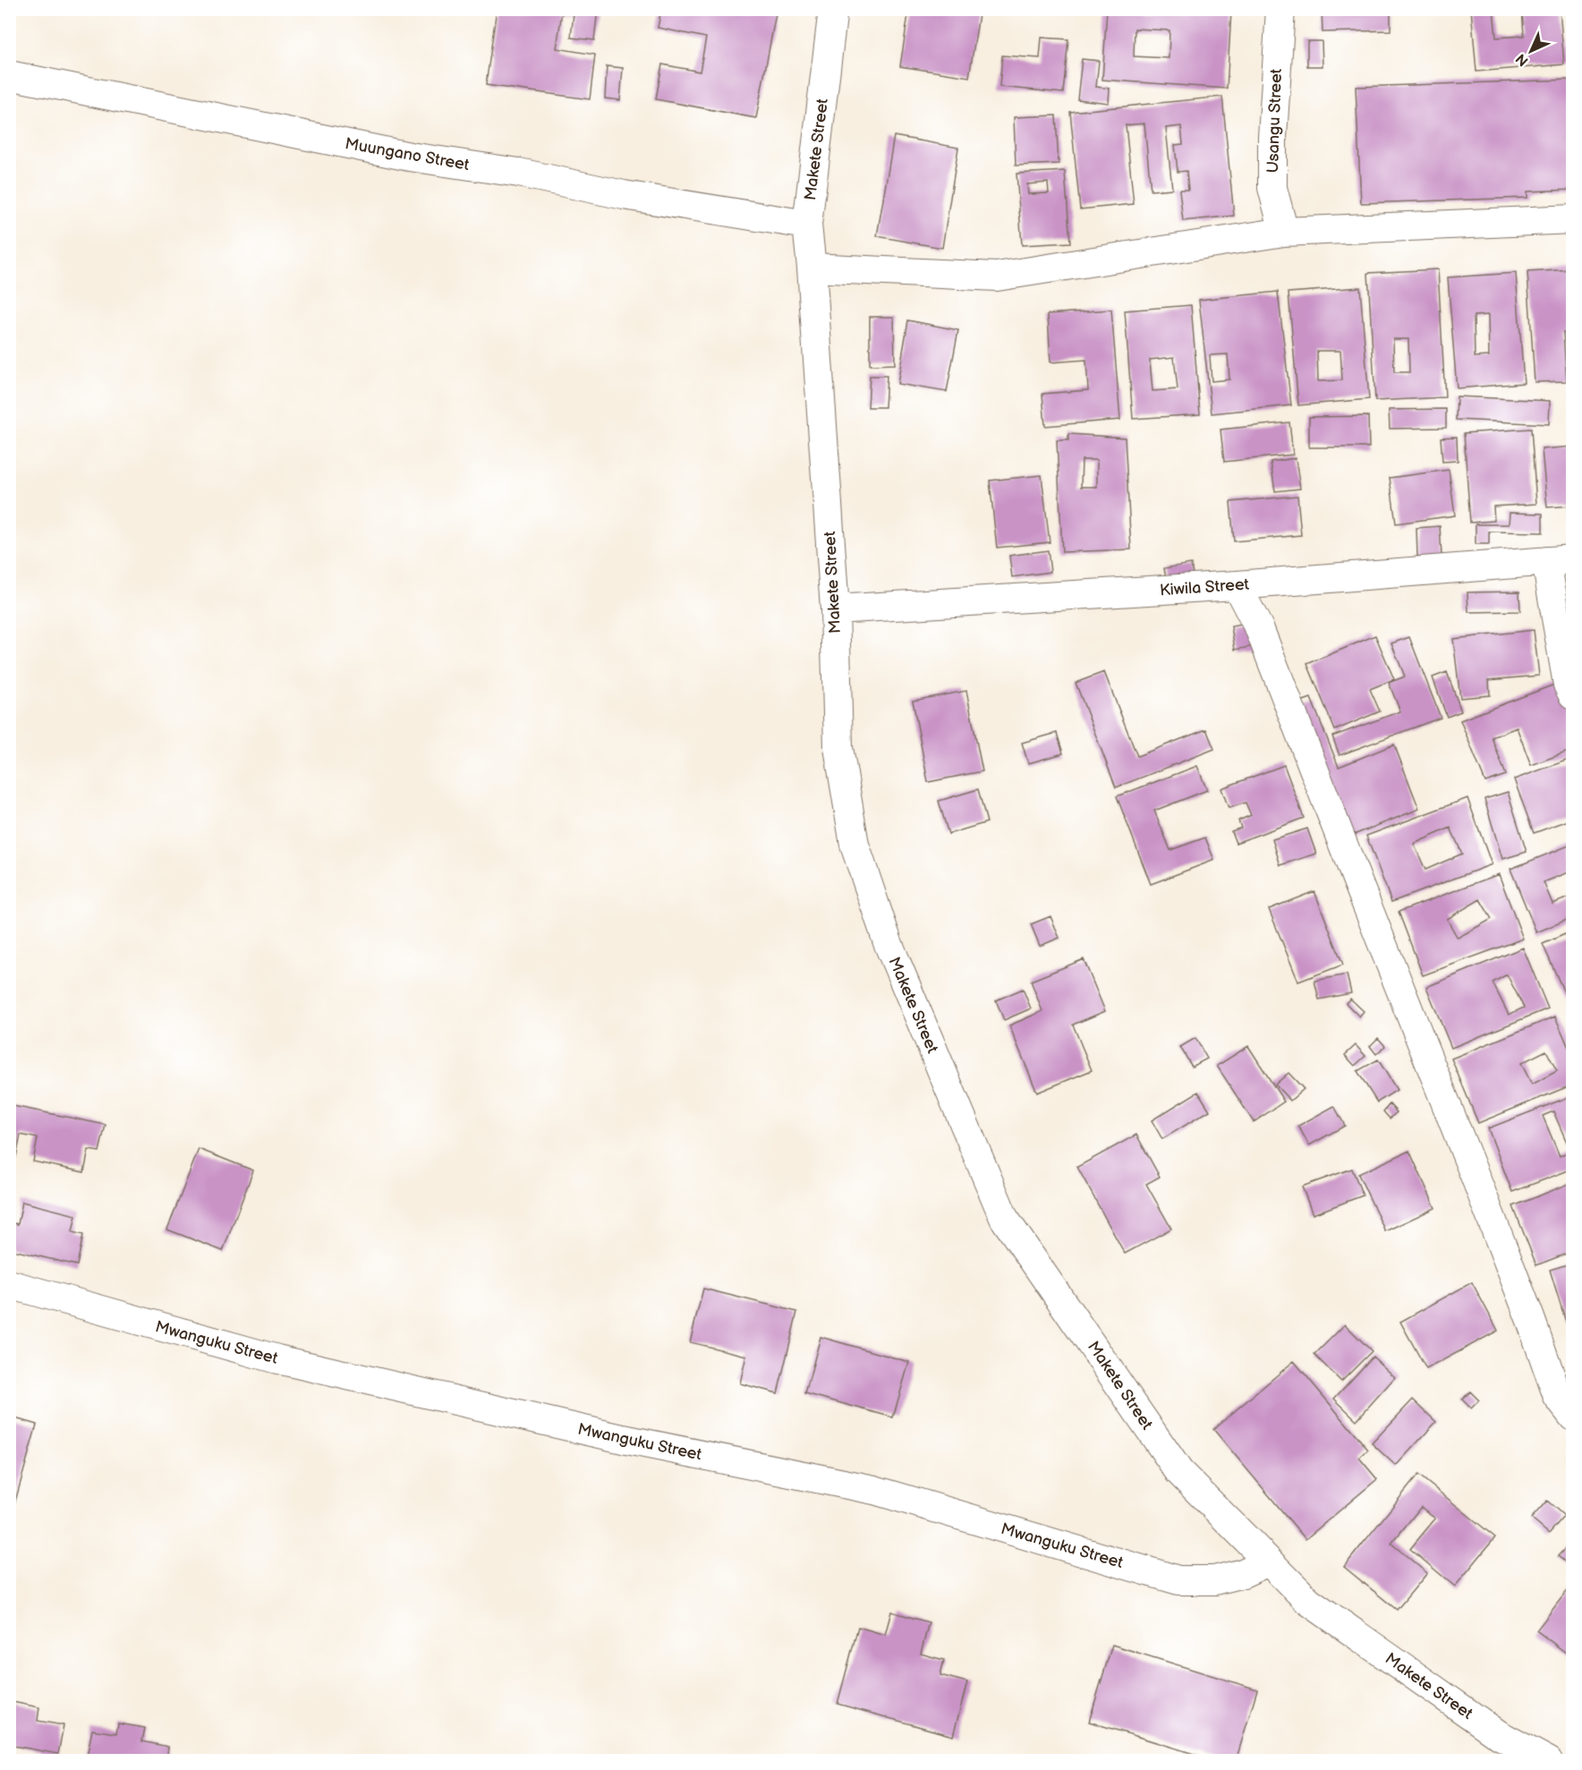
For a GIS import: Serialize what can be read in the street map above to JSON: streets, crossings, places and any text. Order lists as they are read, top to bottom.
{
  "streets": {
    "street": [
      "Usangu Street",
      "Makete Street",
      "Muungano Street",
      "Kiwila Street",
      "Mwanguku Street"
    ]
  },
  "crossings": [
    ["Makete Street", "Muungano Street"],
    ["Makete Street", "Kiwila Street"],
    ["Makete Street", "Mwanguku Street"]
  ],
  "north": "bottom left"
}
